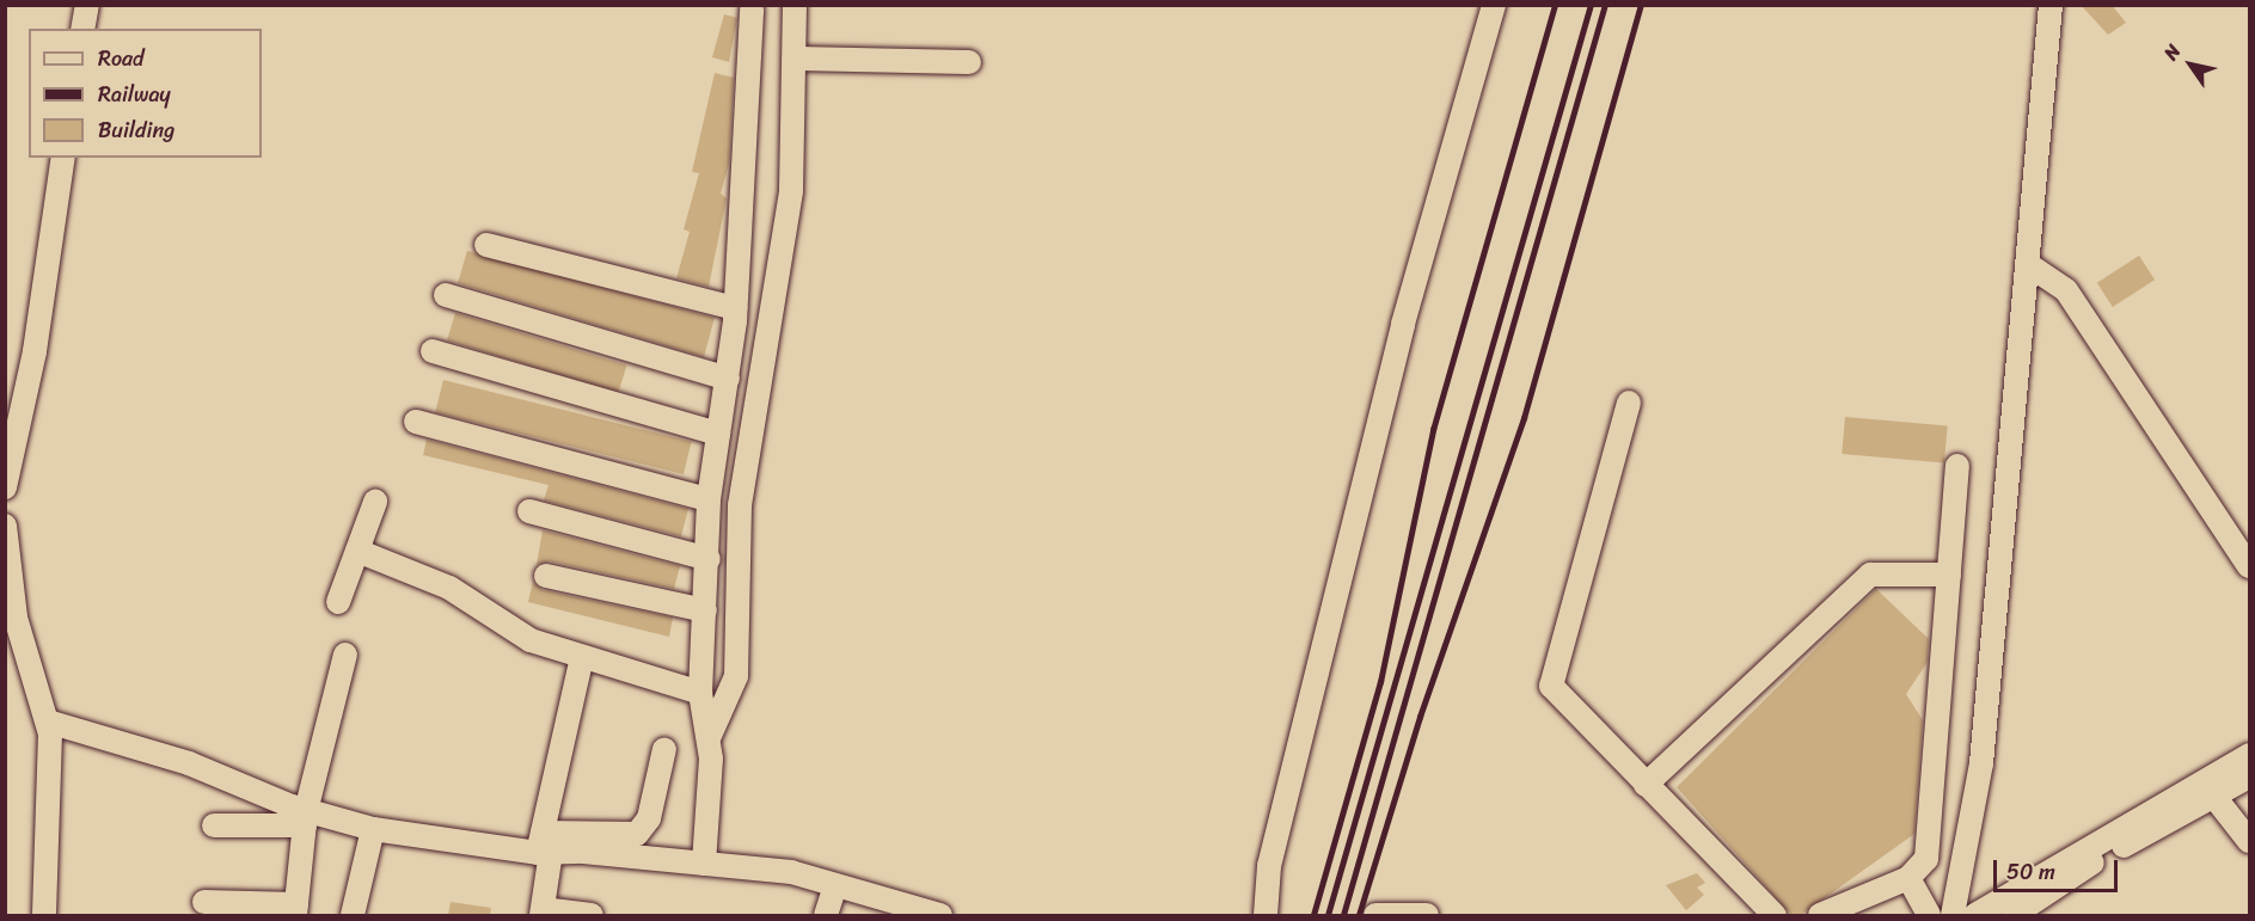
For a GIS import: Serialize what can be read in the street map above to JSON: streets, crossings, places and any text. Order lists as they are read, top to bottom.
{
  "legend": ["Road", "Railway", "Building"],
  "scale_bar": "50 m",
  "north": "top left"
}
